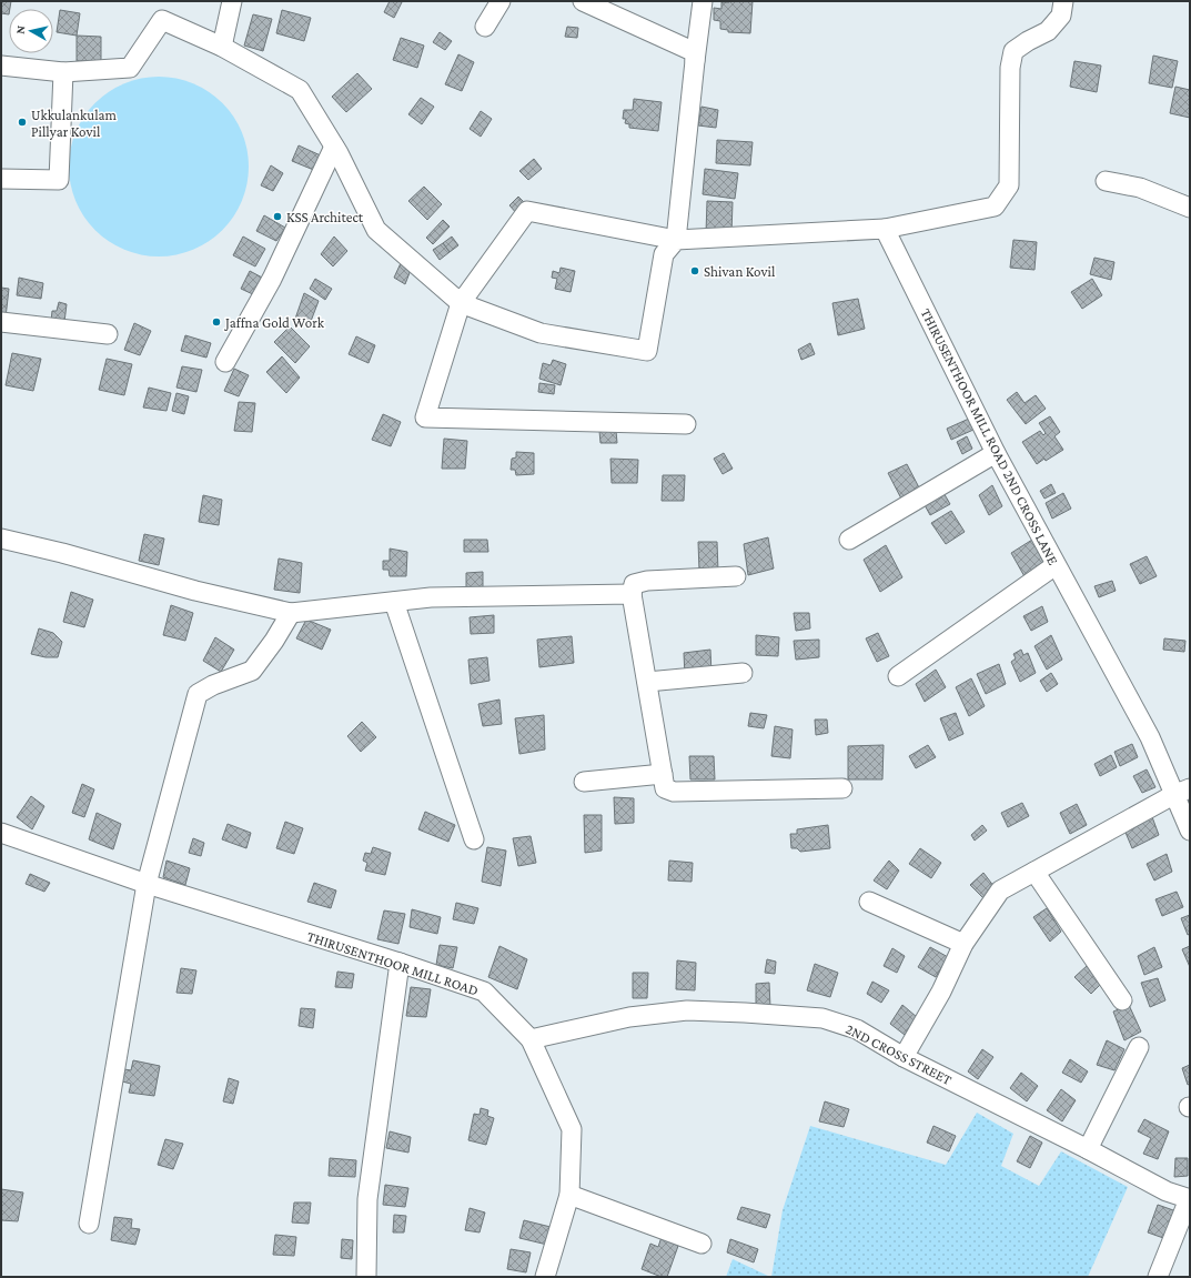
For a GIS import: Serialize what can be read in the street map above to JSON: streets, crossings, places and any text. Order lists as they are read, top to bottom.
{
  "streets": {
    "street": ["THIRUSENTHOOR MILL ROAD 2ND CROSS LANE", "THIRUSENTHOOR MILL ROAD", "2ND CROSS STREET"]
  },
  "crossings": [
    ["THIRUSENTHOOR MILL ROAD", "2ND CROSS STREET"]
  ],
  "places": [
    "Ukkulankulam Pillyar Kovil",
    "KSS Architect",
    "Shivan Kovil",
    "Jaffna Gold Work"
  ],
  "north": "left"
}
